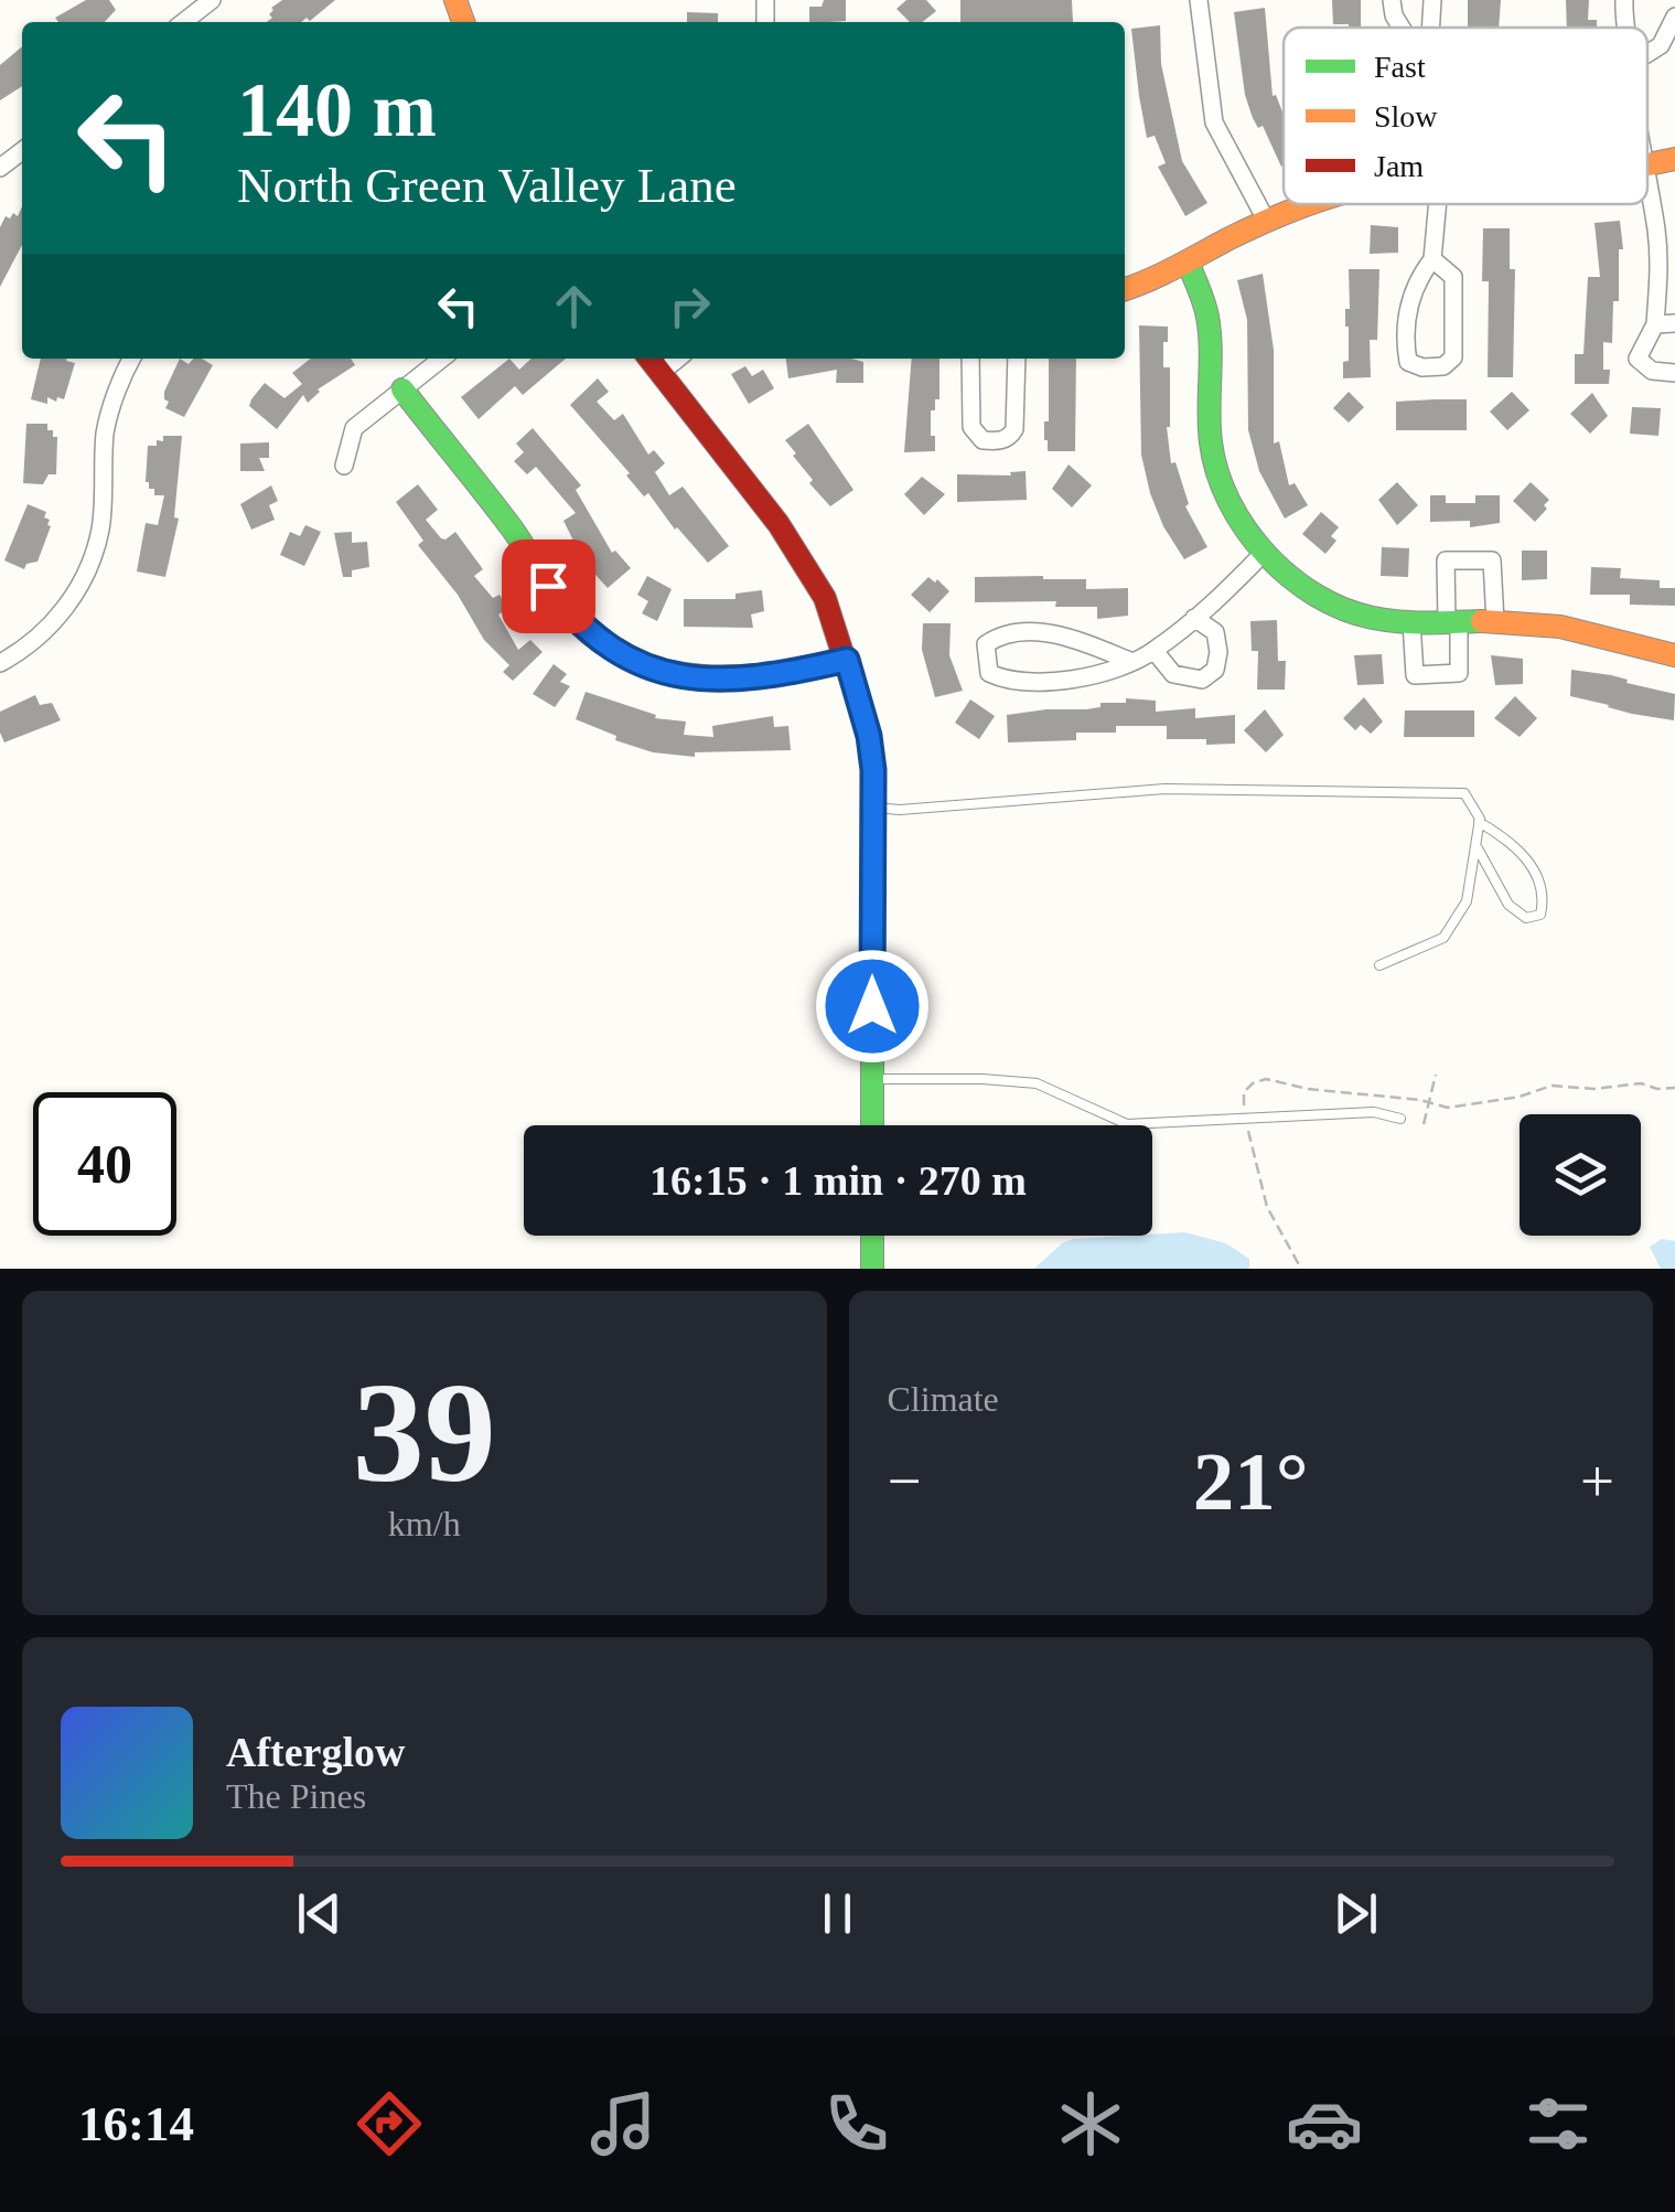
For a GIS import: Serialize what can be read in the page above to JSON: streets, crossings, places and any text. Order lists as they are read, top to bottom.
{
  "legend": ["Fast", "Slow", "Jam"],
  "page": {
    "turn": ["140 m", "North Green Valley Lane"],
    "limit": "40",
    "trip": "16:15 · 1 min · 270 m",
    "tile": [
      ["39", "km/h"],
      "Climate"
    ],
    "heat": ["−", "21°", "+"],
    "song": ["Afterglow", "The Pines"],
    "tabs": "16:14"
  }
}
